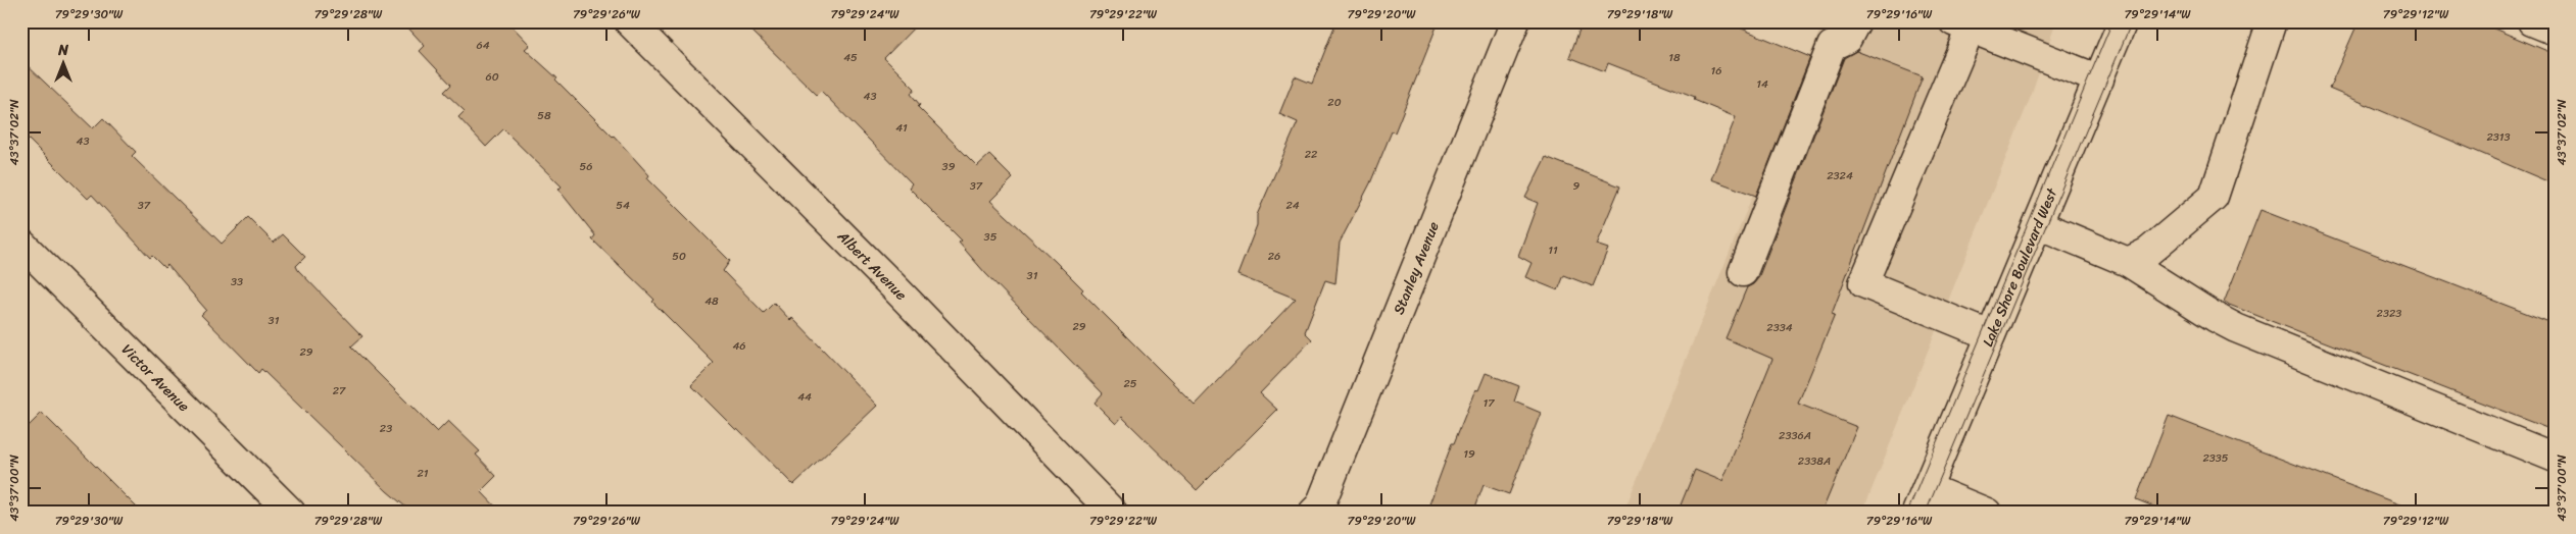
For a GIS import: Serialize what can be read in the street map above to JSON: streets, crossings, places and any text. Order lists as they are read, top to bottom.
{
  "streets": {
    "street": [
      "Albert Avenue",
      "Lake Shore Boulevard West",
      "Stanley Avenue",
      "Victor Avenue"
    ]
  },
  "house_numbers": [
    "64",
    "45",
    "18",
    "16",
    "60",
    "14",
    "43",
    "20",
    "58",
    "41",
    "2313",
    "43",
    "22",
    "56",
    "39",
    "2324",
    "37",
    "9",
    "37",
    "54",
    "24",
    "35",
    "11",
    "50",
    "26",
    "31",
    "33",
    "48",
    "2323",
    "31",
    "29",
    "2334",
    "46",
    "29",
    "25",
    "27",
    "44",
    "17",
    "23",
    "2336A",
    "19",
    "2335",
    "2338A",
    "21"
  ],
  "north": "top",
  "coordinates": [
    "79°29'30\"W",
    "79°29'28\"W",
    "79°29'26\"W",
    "79°29'24\"W",
    "79°29'22\"W",
    "79°29'20\"W",
    "79°29'18\"W",
    "79°29'16\"W",
    "79°29'14\"W",
    "79°29'12\"W",
    "43°37'02\"N",
    "43°37'00\"N"
  ]
}
